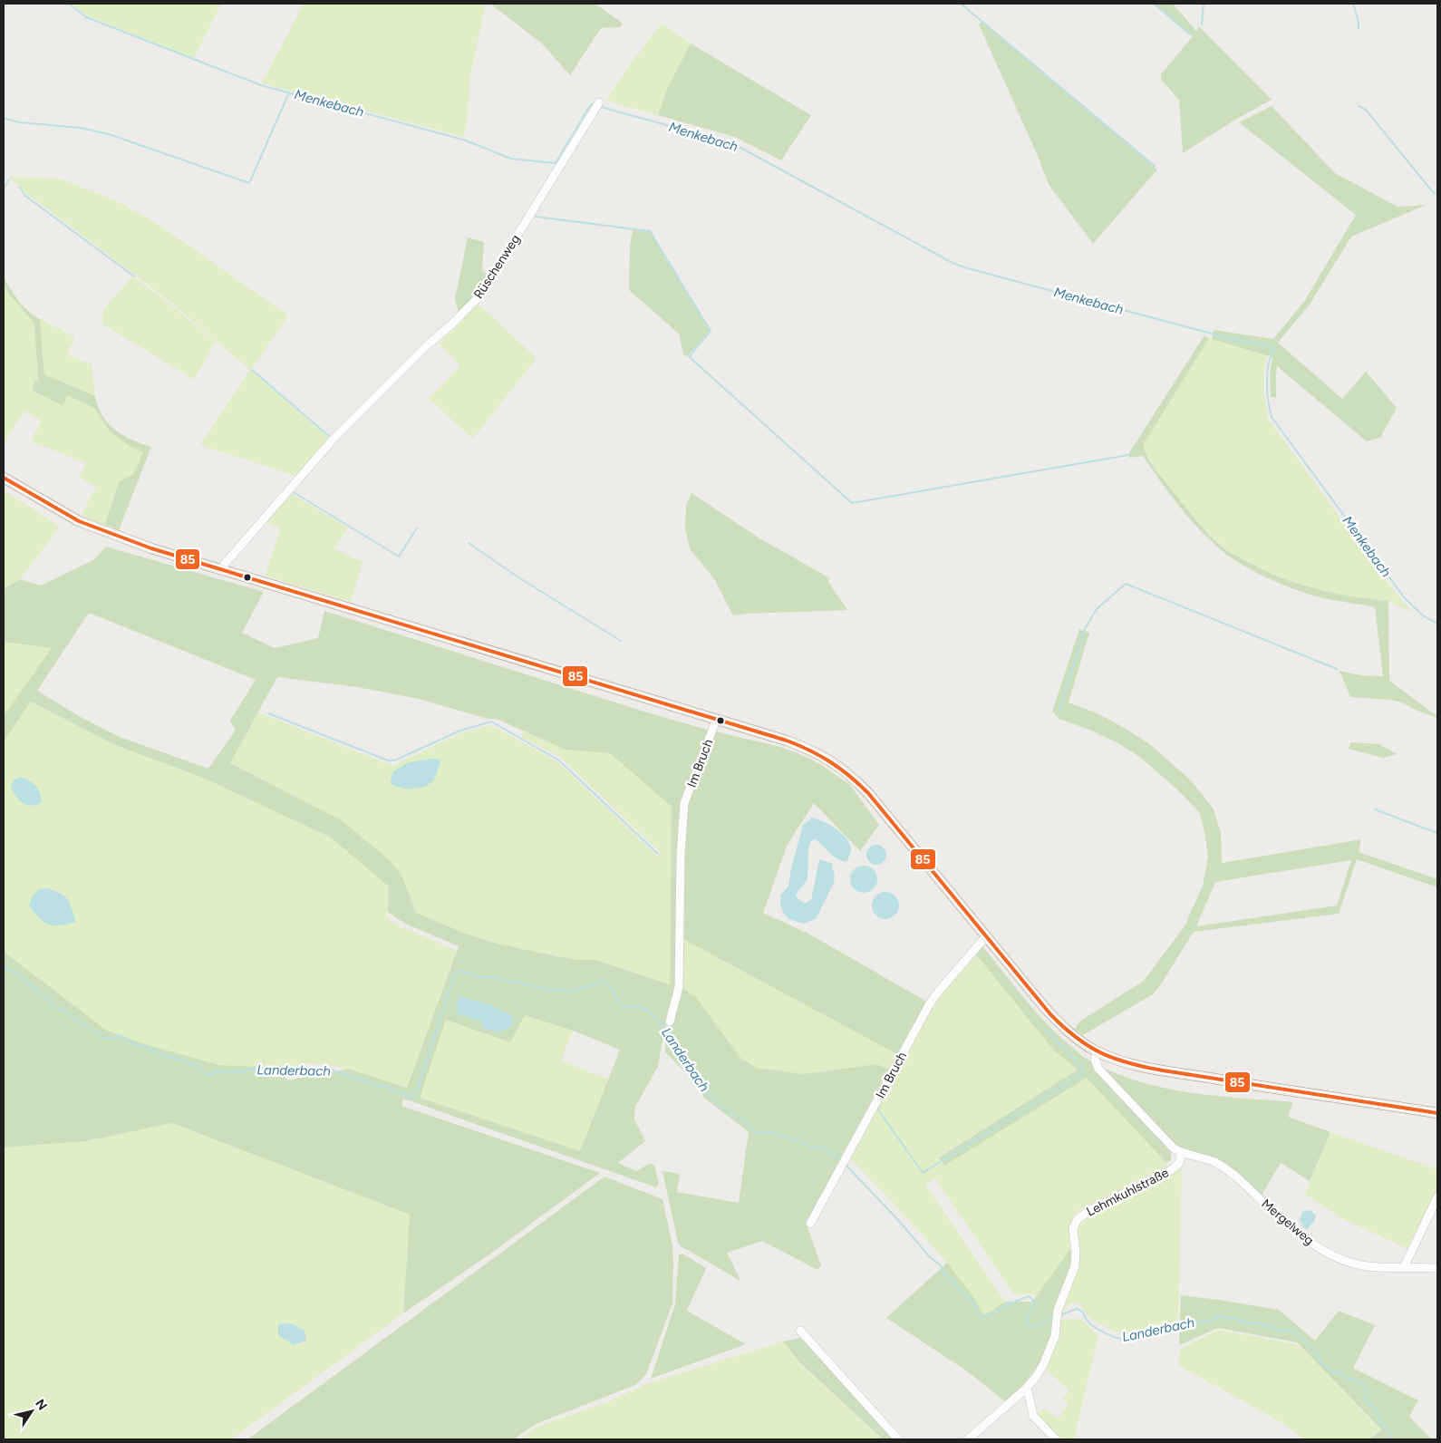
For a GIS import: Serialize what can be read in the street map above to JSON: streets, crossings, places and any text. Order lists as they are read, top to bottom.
{
  "streets": {
    "street": [
      "Rüschenweg",
      "Im Bruch",
      "Lehmkuhlstraße",
      "Mergelweg"
    ]
  },
  "crossings": [
    ["Lehmkuhlstraße", "Mergelweg"]
  ],
  "water": ["Menkebach", "Landerbach"],
  "lines": ["transit line 85"],
  "north": "top right"
}
